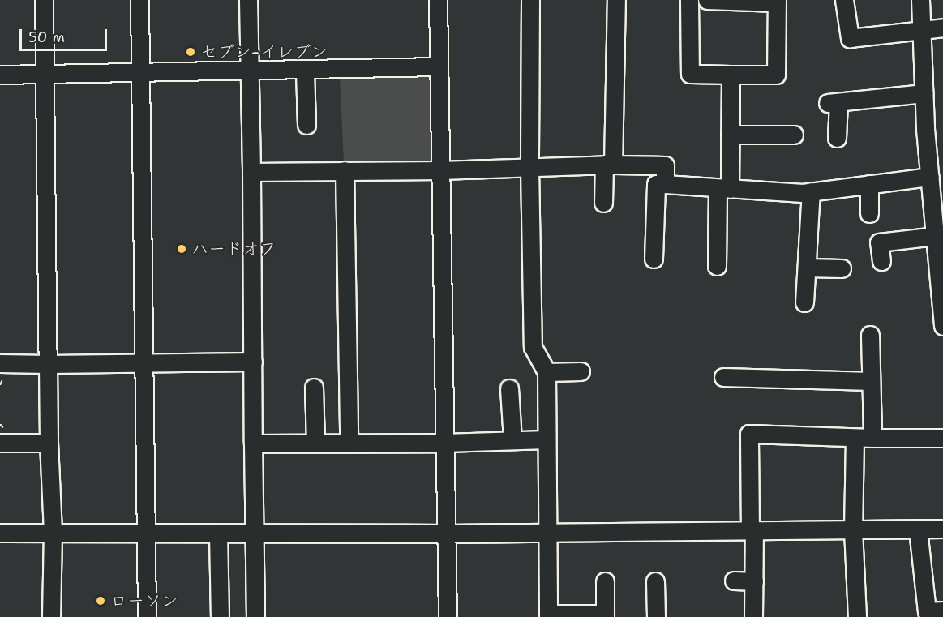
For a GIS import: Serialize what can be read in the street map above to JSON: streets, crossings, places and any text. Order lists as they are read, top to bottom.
{
  "places": ["セブン-イレブン", "ハードオフ", "ローソン"],
  "scale_bar": "50 m"
}
